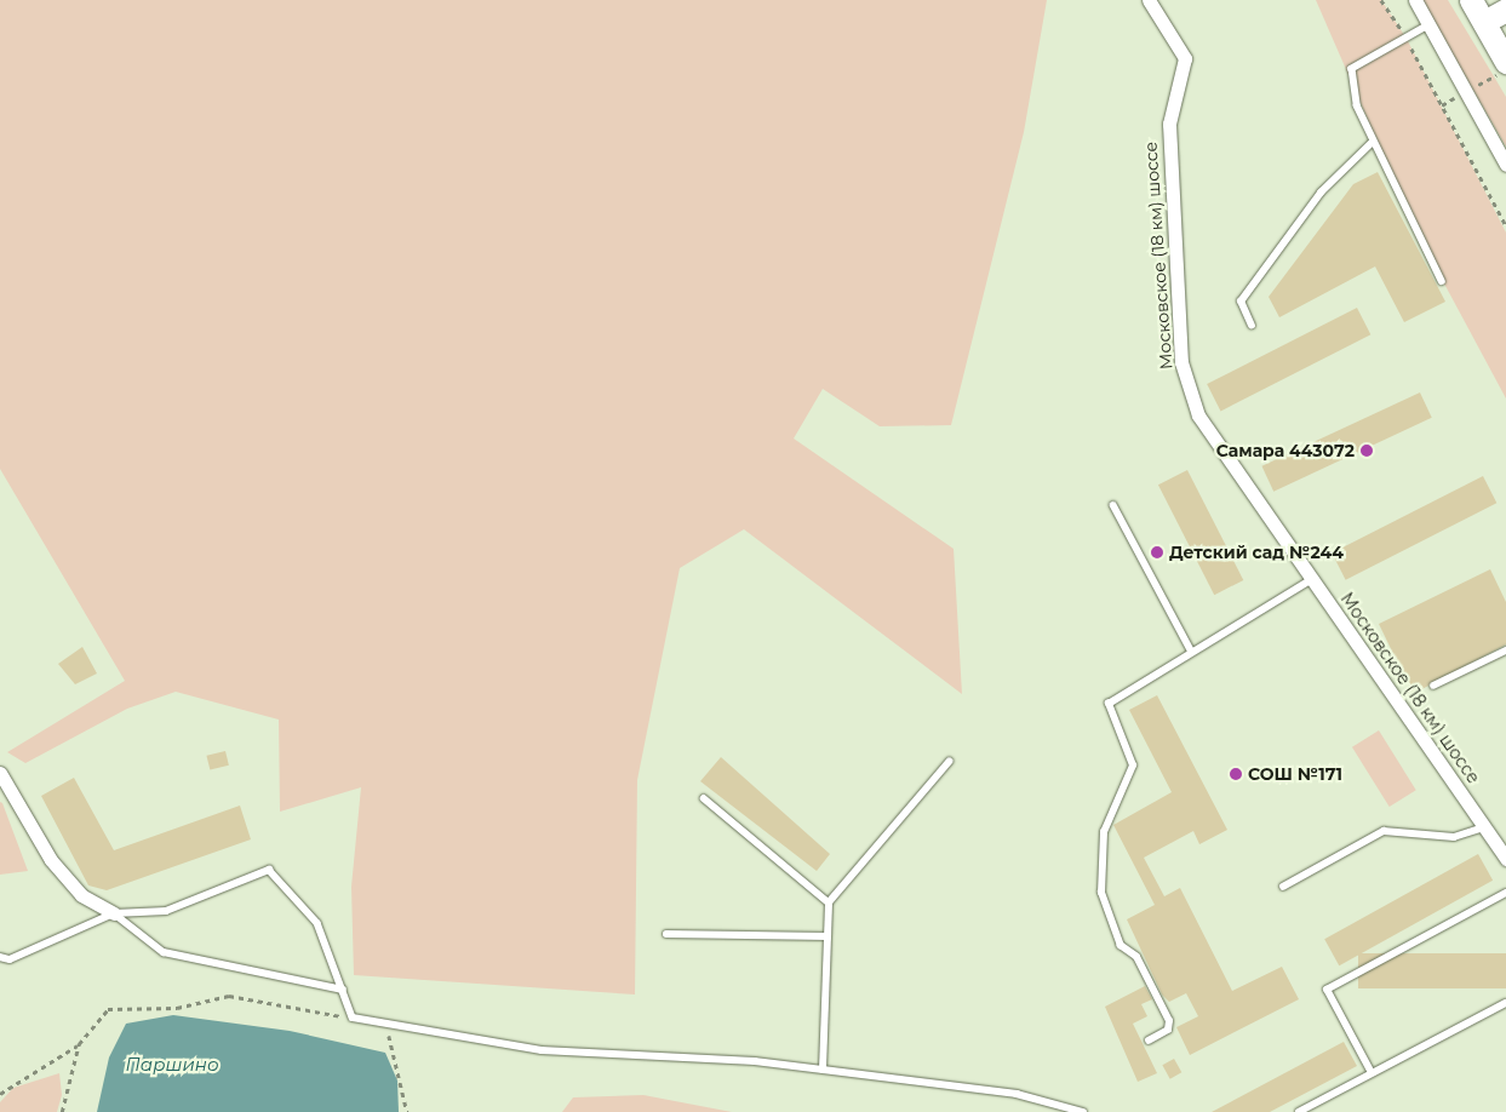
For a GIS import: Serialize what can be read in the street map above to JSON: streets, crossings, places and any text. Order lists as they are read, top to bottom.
{
  "streets": {
    "street": ["Московское (18 км) шоссе"]
  },
  "water": ["Паршино"],
  "places": ["Самара 443072", "Детский сад №244", "СОШ №171"]
}
